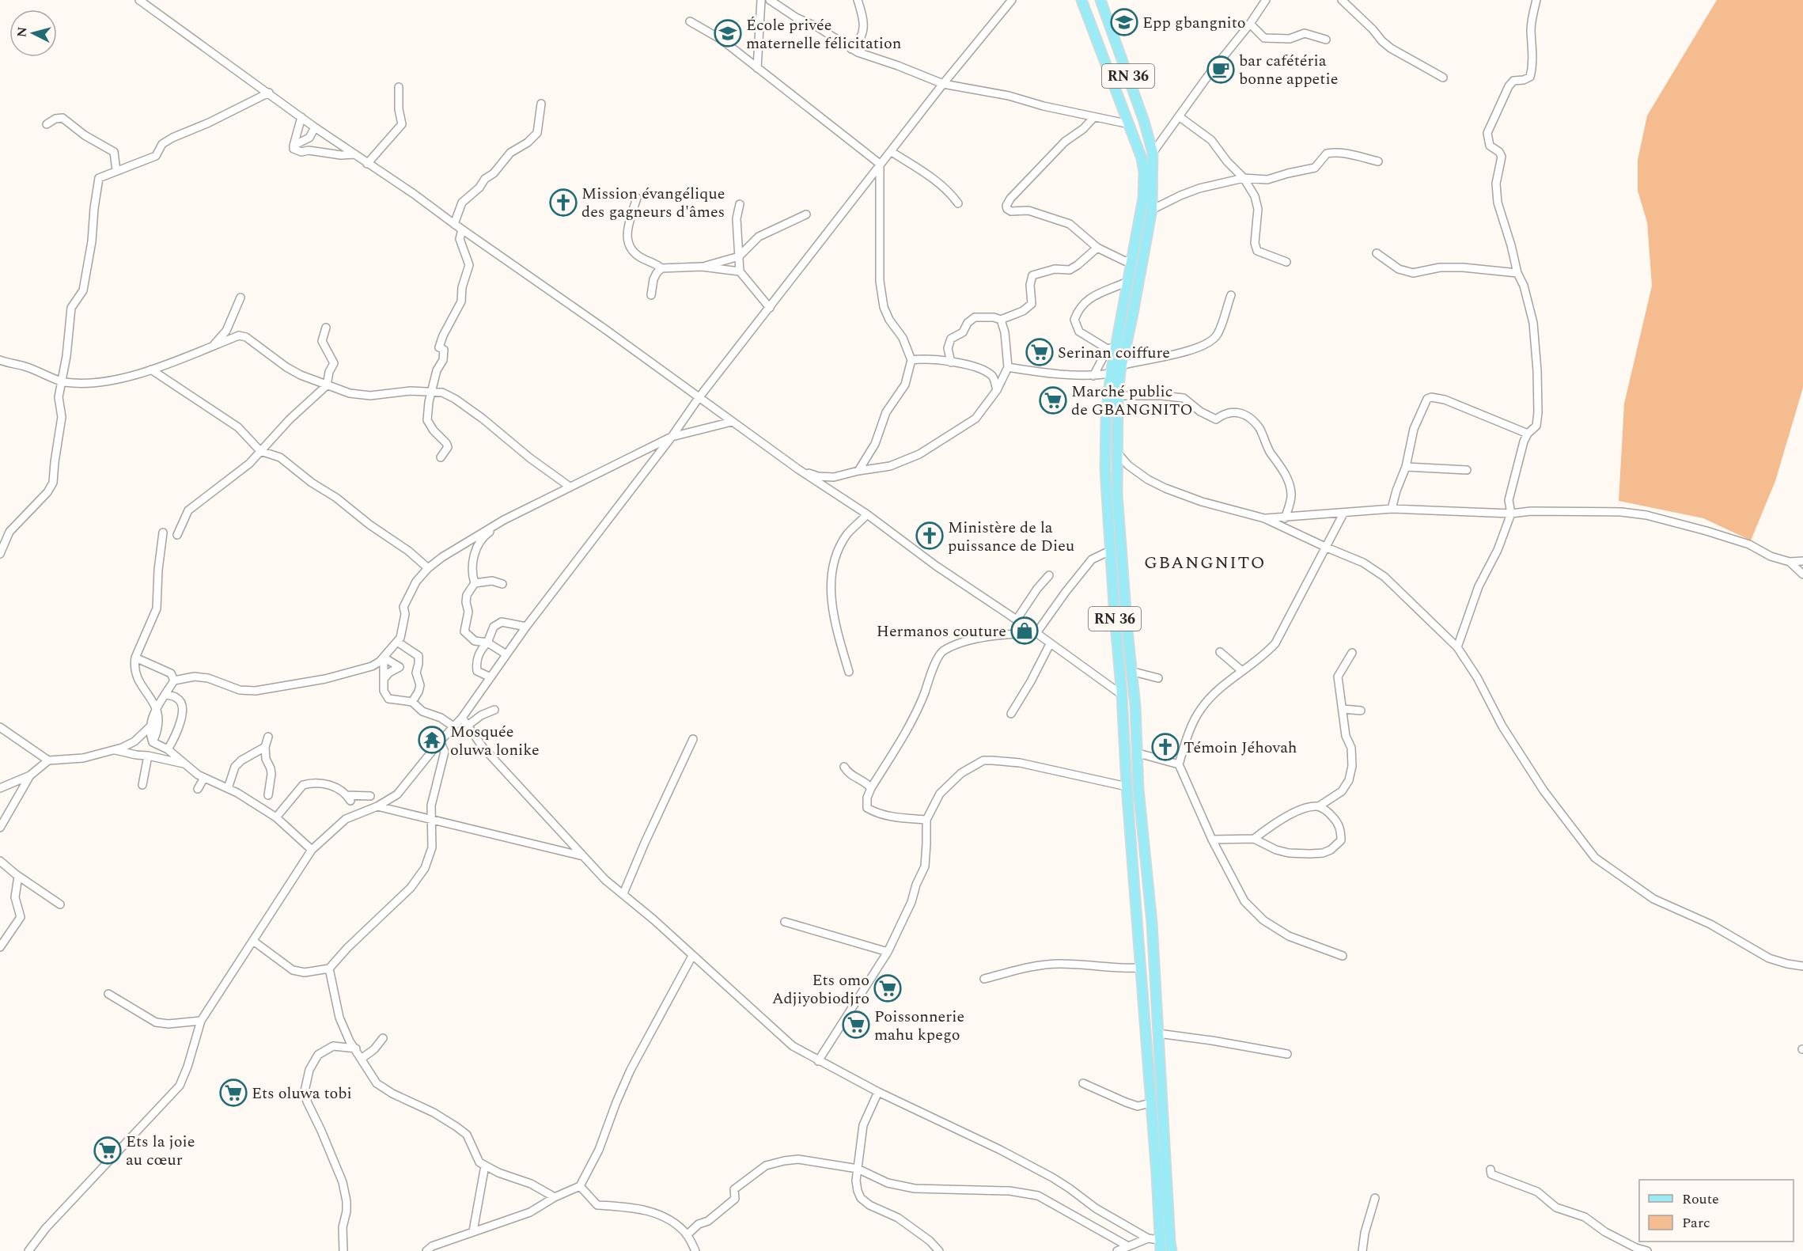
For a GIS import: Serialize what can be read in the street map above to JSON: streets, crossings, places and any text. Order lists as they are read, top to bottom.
{
  "streets": {
    "main road": ["RN 36"]
  },
  "districts": ["GBANGNITO"],
  "places": {
    "school or university": ["Epp gbangnito", "École privée maternelle félicitation"],
    "cafe": ["bar cafétéria bonne appetie"],
    "church": ["Mission évangélique des gagneurs d'âmes", "Ministère de la puissance de Dieu", "Témoin Jéhovah"],
    "supermarket": [
      "Serinan coiffure",
      "Marché public de GBANGNITO",
      "Ets omo Adjiyobiodjro",
      "Poissonnerie mahu kpego",
      "Ets oluwa tobi",
      "Ets la joie au cœur"
    ],
    "shop": ["Hermanos couture"],
    "temple": ["Mosquée oluwa lonike"]
  },
  "legend": ["Route", "Parc"],
  "north": "left"
}
